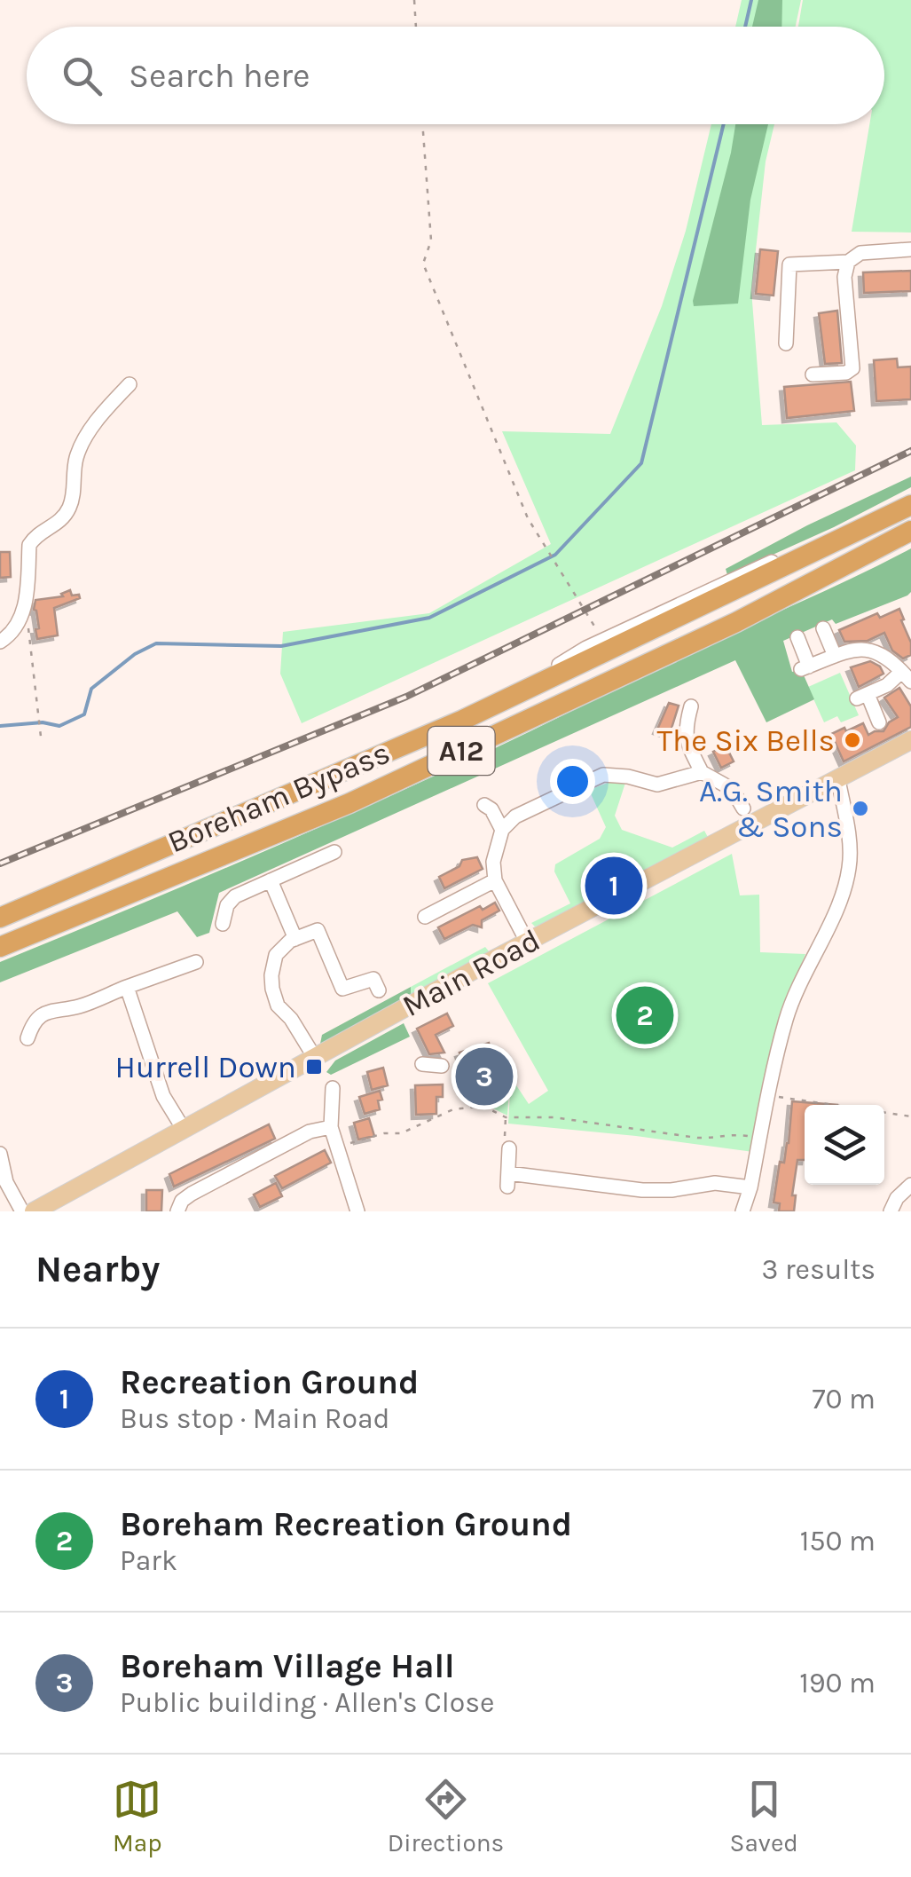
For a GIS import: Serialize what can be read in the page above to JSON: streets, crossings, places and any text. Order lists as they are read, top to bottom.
{
  "streets": {
    "highway": ["A12", "Boreham Bypass"],
    "main road": ["Main Road"]
  },
  "places": {
    "other": ["The Six Bells", "A.G. Smith & Sons"],
    "transit": ["Hurrell Down"]
  },
  "page": {
    "search": "Search here",
    "pins": ["1", "2", "3"],
    "heading": ["Nearby", "3 results"],
    "list": [
      {
        "mark": "1",
        "name": "Recreation Ground",
        "note": "Bus stop · Main Road",
        "value": "70 m"
      },
      {
        "mark": "2",
        "name": "Boreham Recreation Ground",
        "note": "Park",
        "value": "150 m"
      },
      {
        "mark": "3",
        "name": "Boreham Village Hall",
        "note": "Public building · Allen's Close",
        "value": "190 m"
      }
    ],
    "nav": ["Map", "Directions", "Saved"]
  }
}
